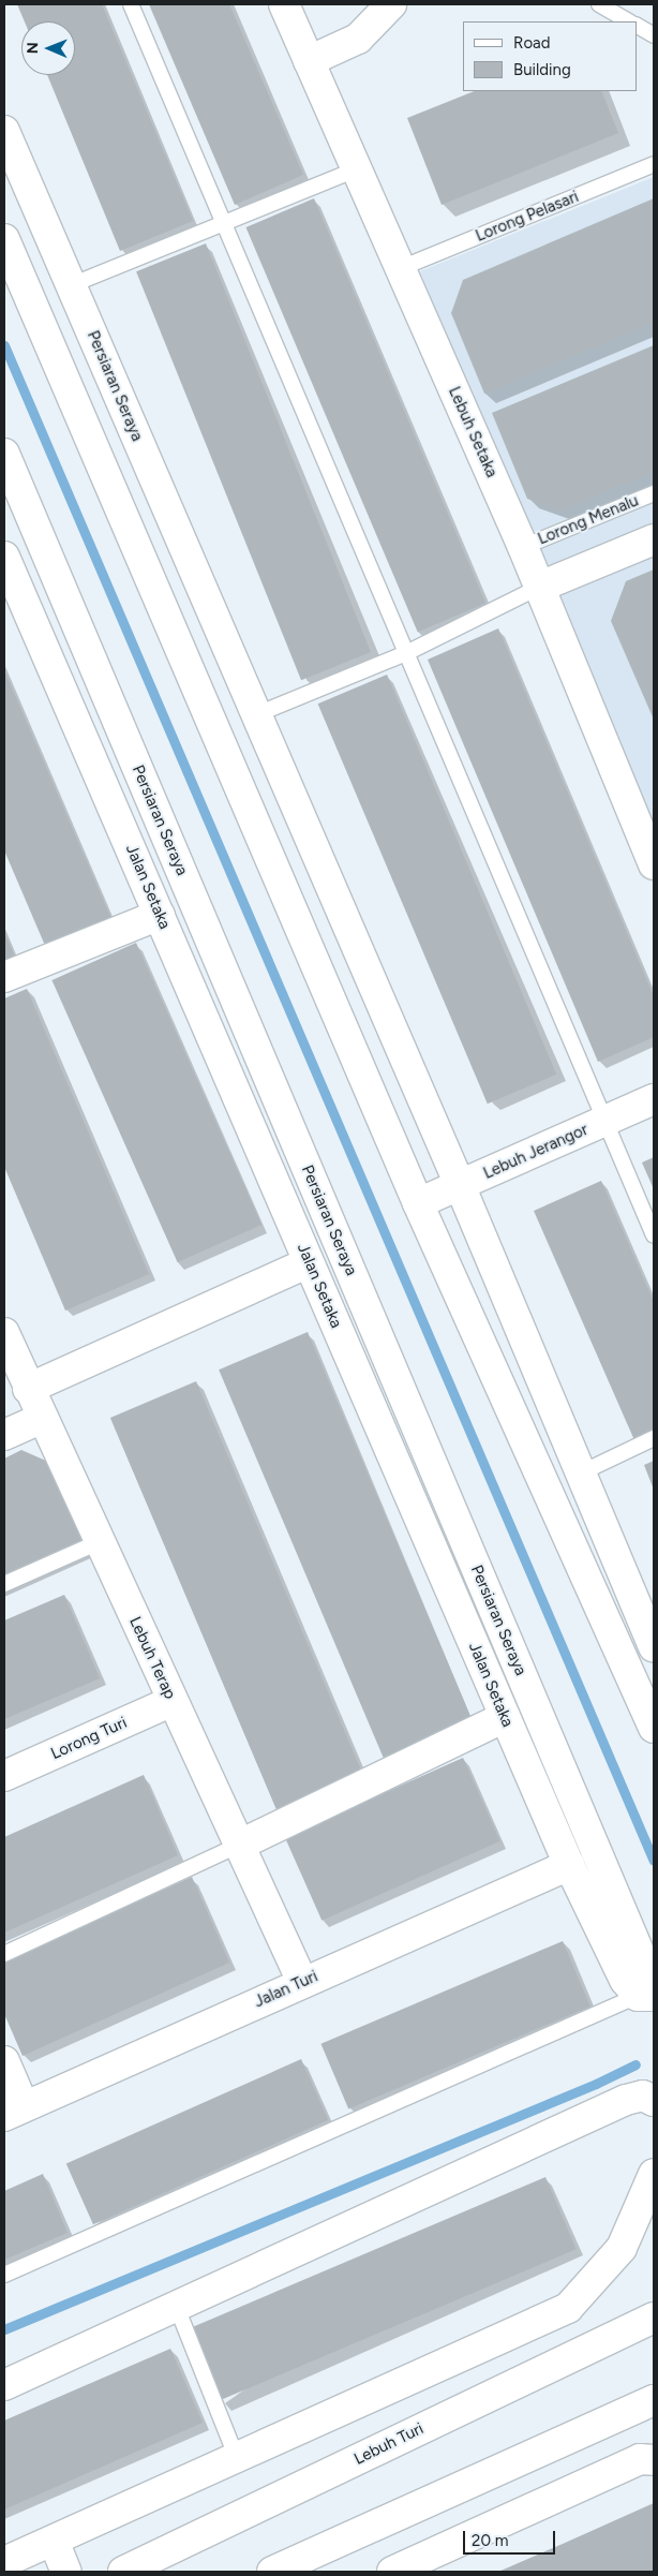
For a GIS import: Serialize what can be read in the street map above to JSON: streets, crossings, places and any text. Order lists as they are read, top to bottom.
{
  "streets": {
    "street": [
      "Persiaran Seraya",
      "Lebuh Setaka",
      "Jalan Setaka",
      "Lebuh Jerangor",
      "Lebuh Terap",
      "Lorong Turi",
      "Jalan Turi",
      "Lebuh Turi"
    ],
    "lane": ["Lorong Pelasari", "Lorong Menalu"]
  },
  "crossings": [
    ["Lorong Pelasari", "Lebuh Setaka"],
    ["Persiaran Seraya", "Jalan Setaka"],
    ["Persiaran Seraya", "Lebuh Jerangor"],
    ["Lebuh Setaka", "Lorong Menalu"],
    ["Jalan Setaka", "Jalan Turi"],
    ["Lebuh Terap", "Lorong Turi"],
    ["Lebuh Terap", "Jalan Turi"]
  ],
  "legend": ["Road", "Building"],
  "scale_bar": "20 m",
  "north": "left"
}
